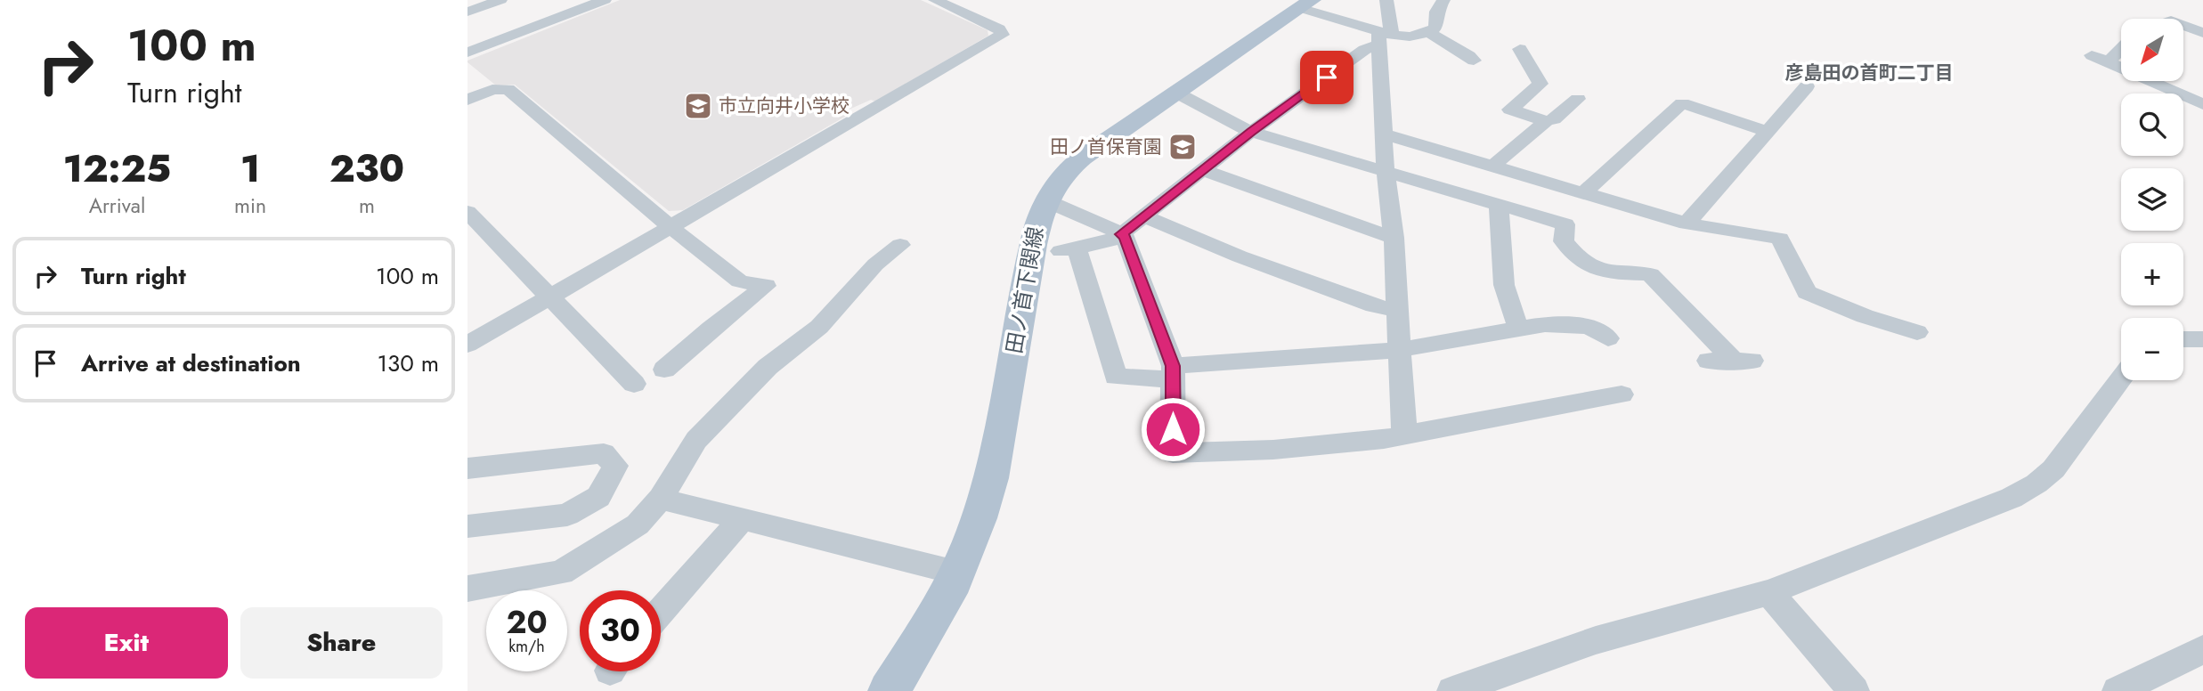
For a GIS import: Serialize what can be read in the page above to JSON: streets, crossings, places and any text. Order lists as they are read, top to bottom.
{
  "streets": {
    "main road": ["田ノ首下関線"]
  },
  "districts": ["彦島田の首町二丁目"],
  "places": {
    "school or university": ["市立向井小学校", "田ノ首保育園"]
  },
  "north": "bottom left",
  "page": {
    "turn": ["100 m", "Turn right"],
    "map_buttons": ["+", "−"],
    "eta": [
      "12:25",
      "Arrival",
      "1",
      "min",
      "230",
      "m"
    ],
    "list": [
      {
        "name": "Turn right",
        "value": "100 m"
      },
      {
        "name": "Arrive at destination",
        "value": "130 m"
      }
    ],
    "speed": "20 km/h",
    "limit": "30",
    "buttons": ["Exit", "Share"]
  }
}
